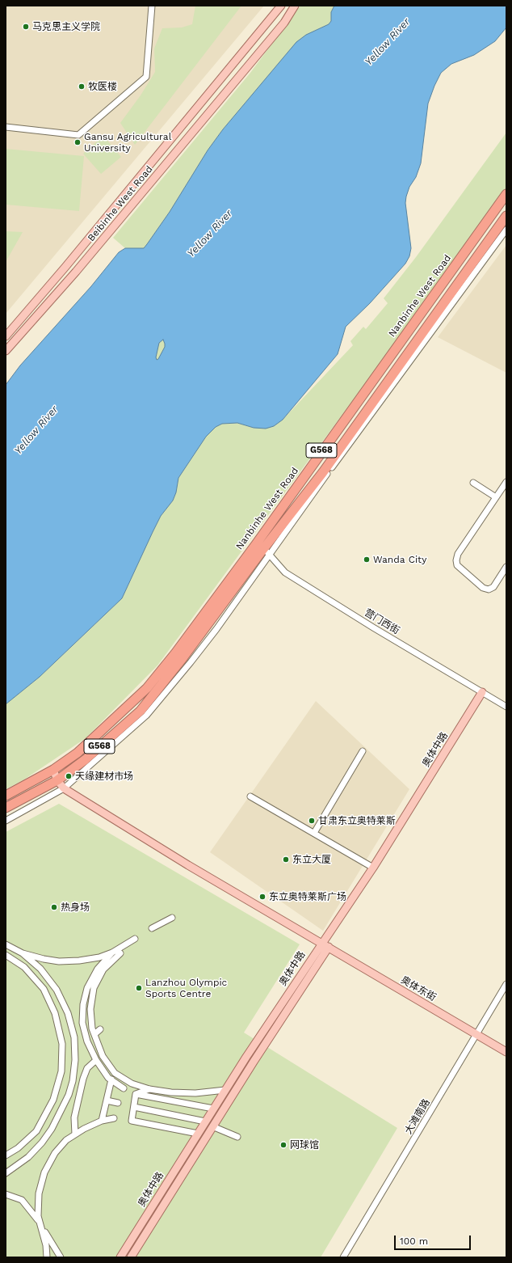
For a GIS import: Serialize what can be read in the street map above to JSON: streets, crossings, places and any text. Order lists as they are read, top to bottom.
{
  "streets": {
    "highway": ["Nanbinhe West Road", "G568"],
    "main road": ["Beibinhe West Road", "奥体中路", "奥体东街"],
    "street": ["营门西街", "大滩南路"]
  },
  "crossings": [
    ["Nanbinhe West Road", "营门西街"],
    ["Nanbinhe West Road", "奥体东街"],
    ["营门西街", "奥体中路"],
    ["奥体中路", "奥体东街"],
    ["奥体东街", "大滩南路"]
  ],
  "water": ["Yellow River"],
  "places": [
    "马克思主义学院",
    "牧医楼",
    "Gansu Agricultural University",
    "Wanda City",
    "天缘建材市场",
    "甘肃东立奥特莱斯",
    "东立大厦",
    "东立奥特莱斯广场",
    "热身场",
    "Lanzhou Olympic Sports Centre",
    "网球馆"
  ],
  "scale_bar": "100 m"
}
